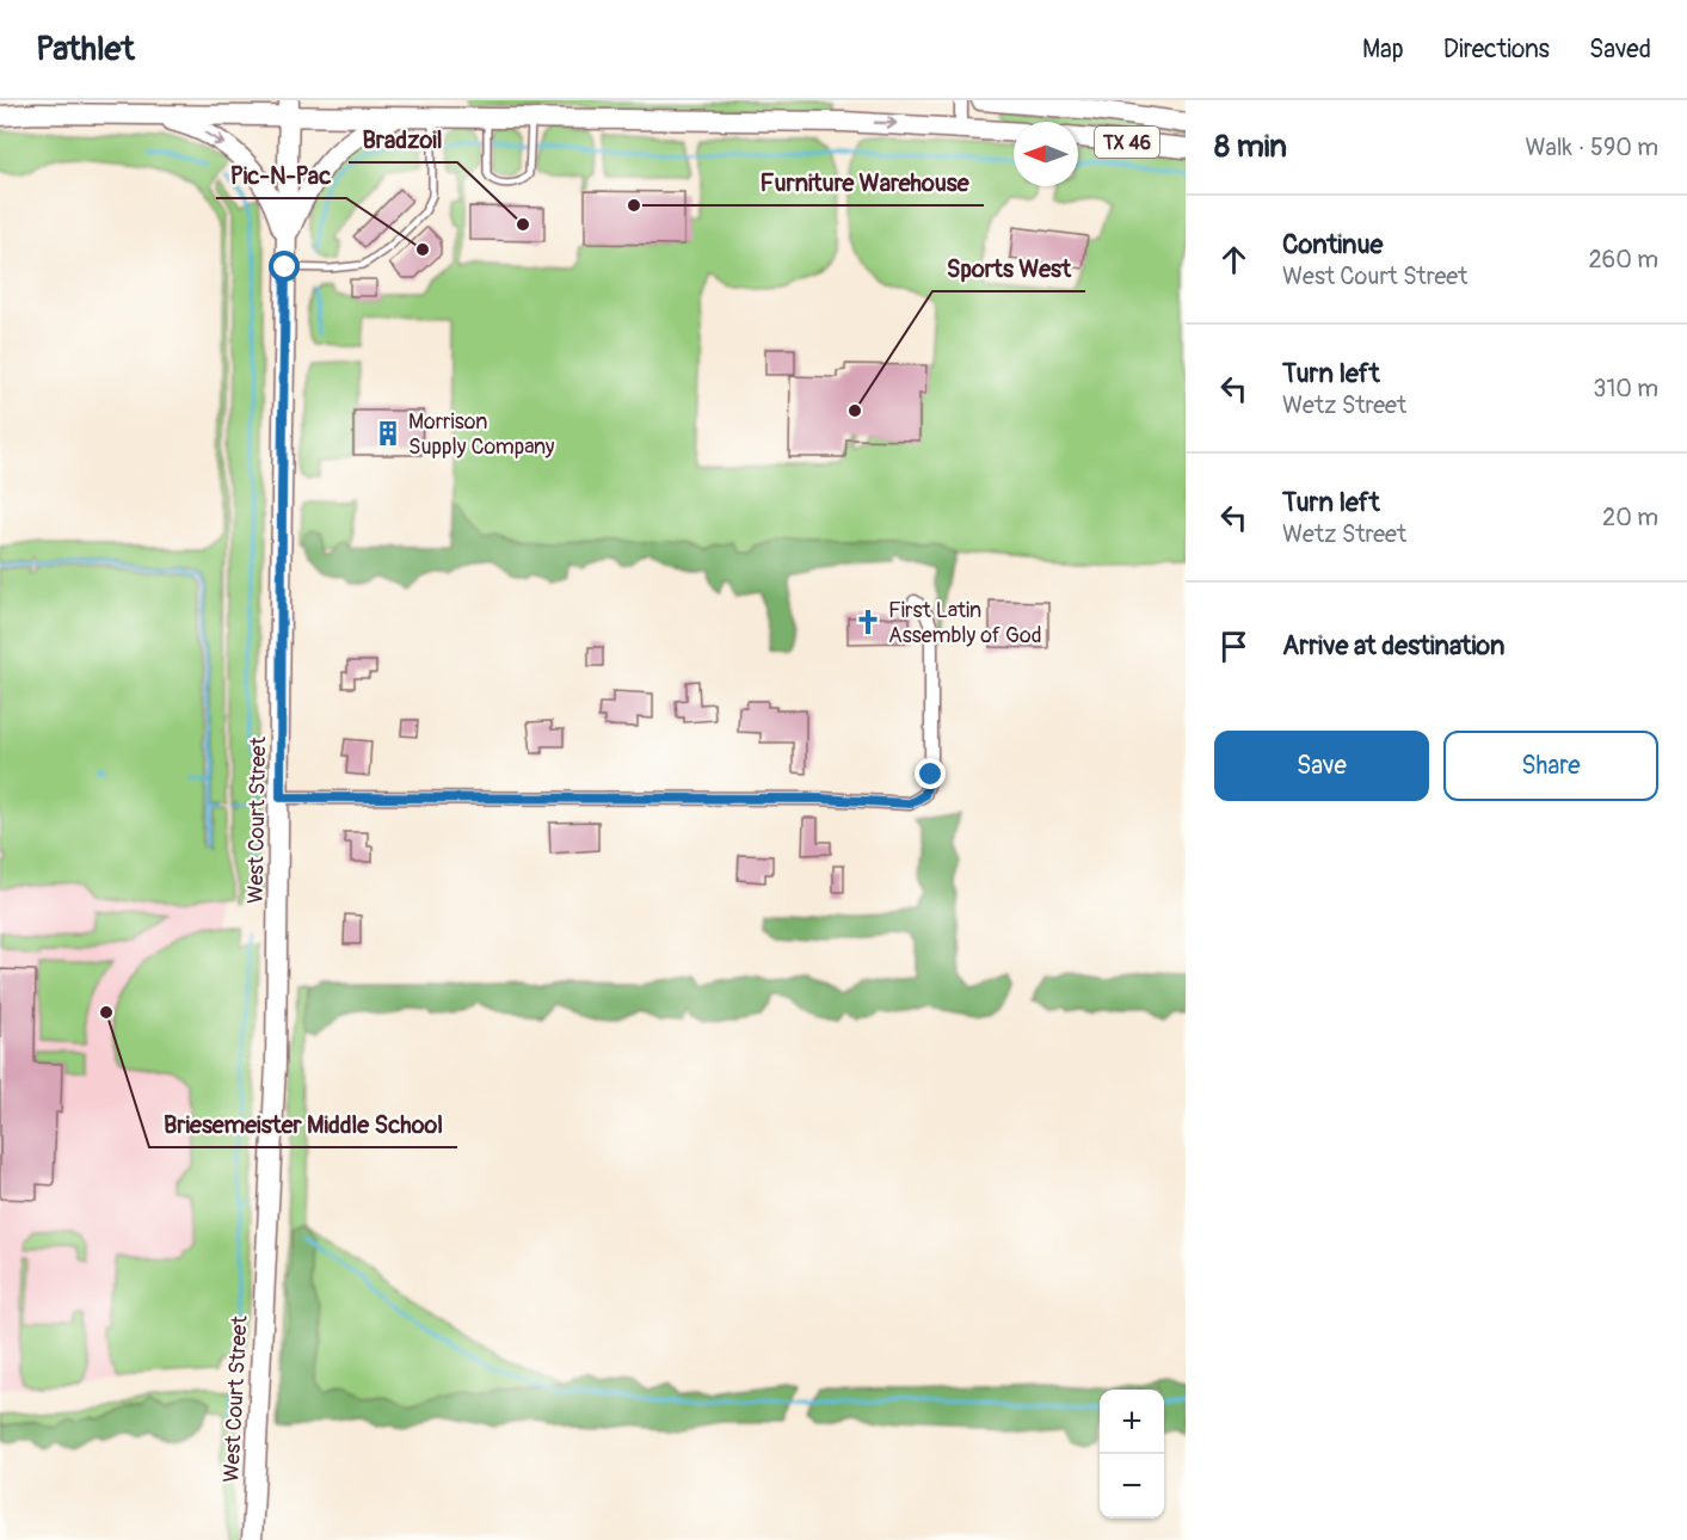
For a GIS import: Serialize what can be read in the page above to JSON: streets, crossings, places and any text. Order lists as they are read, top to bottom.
{
  "streets": {
    "main road": ["TX 46", "West Court Street"]
  },
  "places": {
    "other": [
      "Furniture Warehouse",
      "Bradzoil",
      "Pic-N-Pac",
      "Sports West",
      "Briesemeister Middle School"
    ],
    "building": ["Morrison Supply Company"],
    "church": ["First Latin Assembly of God"]
  },
  "north": "left",
  "page": {
    "header": "Pathlet",
    "nav": ["Map", "Directions", "Saved"],
    "heading": ["8 min", "Walk · 590 m"],
    "list": [
      ["Continue", "West Court Street", "260 m"],
      ["Turn left", "Wetz Street", "310 m"],
      ["Turn left", "Wetz Street", "20 m"],
      "Arrive at destination"
    ],
    "buttons": ["Save", "Share"],
    "map_buttons": ["+", "−"]
  }
}
